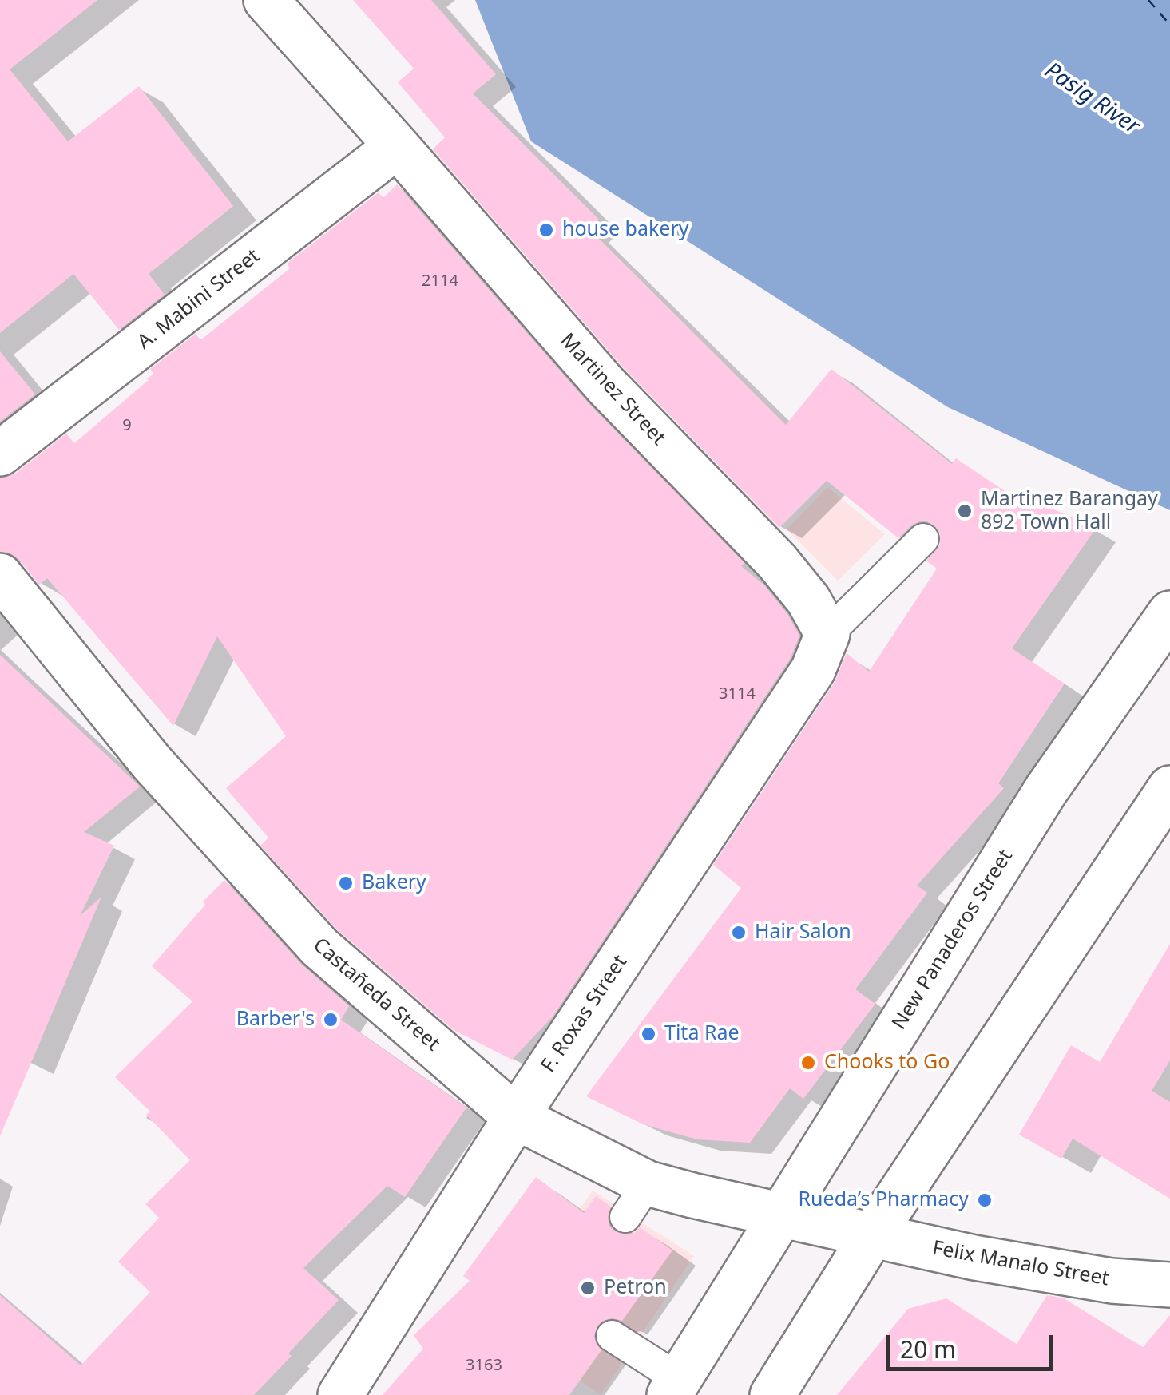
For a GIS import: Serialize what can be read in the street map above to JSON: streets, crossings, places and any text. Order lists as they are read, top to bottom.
{
  "streets": {
    "street": [
      "A. Mabini Street",
      "Martinez Street",
      "New Panaderos Street",
      "Castañeda Street",
      "F. Roxas Street",
      "Felix Manalo Street"
    ]
  },
  "crossings": [
    ["A. Mabini Street", "Martinez Street"],
    ["Martinez Street", "F. Roxas Street"],
    ["New Panaderos Street", "Castañeda Street"],
    ["Castañeda Street", "F. Roxas Street"],
    ["Castañeda Street", "Felix Manalo Street"]
  ],
  "water": ["Pasig River"],
  "places": [
    "house bakery",
    "Martinez Barangay 892 Town Hall",
    "Bakery",
    "Hair Salon",
    "Barber's",
    "Tita Rae",
    "Chooks to Go",
    "Rueda’s Pharmacy",
    "Petron"
  ],
  "house_numbers": [
    "2114",
    "9",
    "3114",
    "3163"
  ],
  "scale_bar": "20 m"
}
